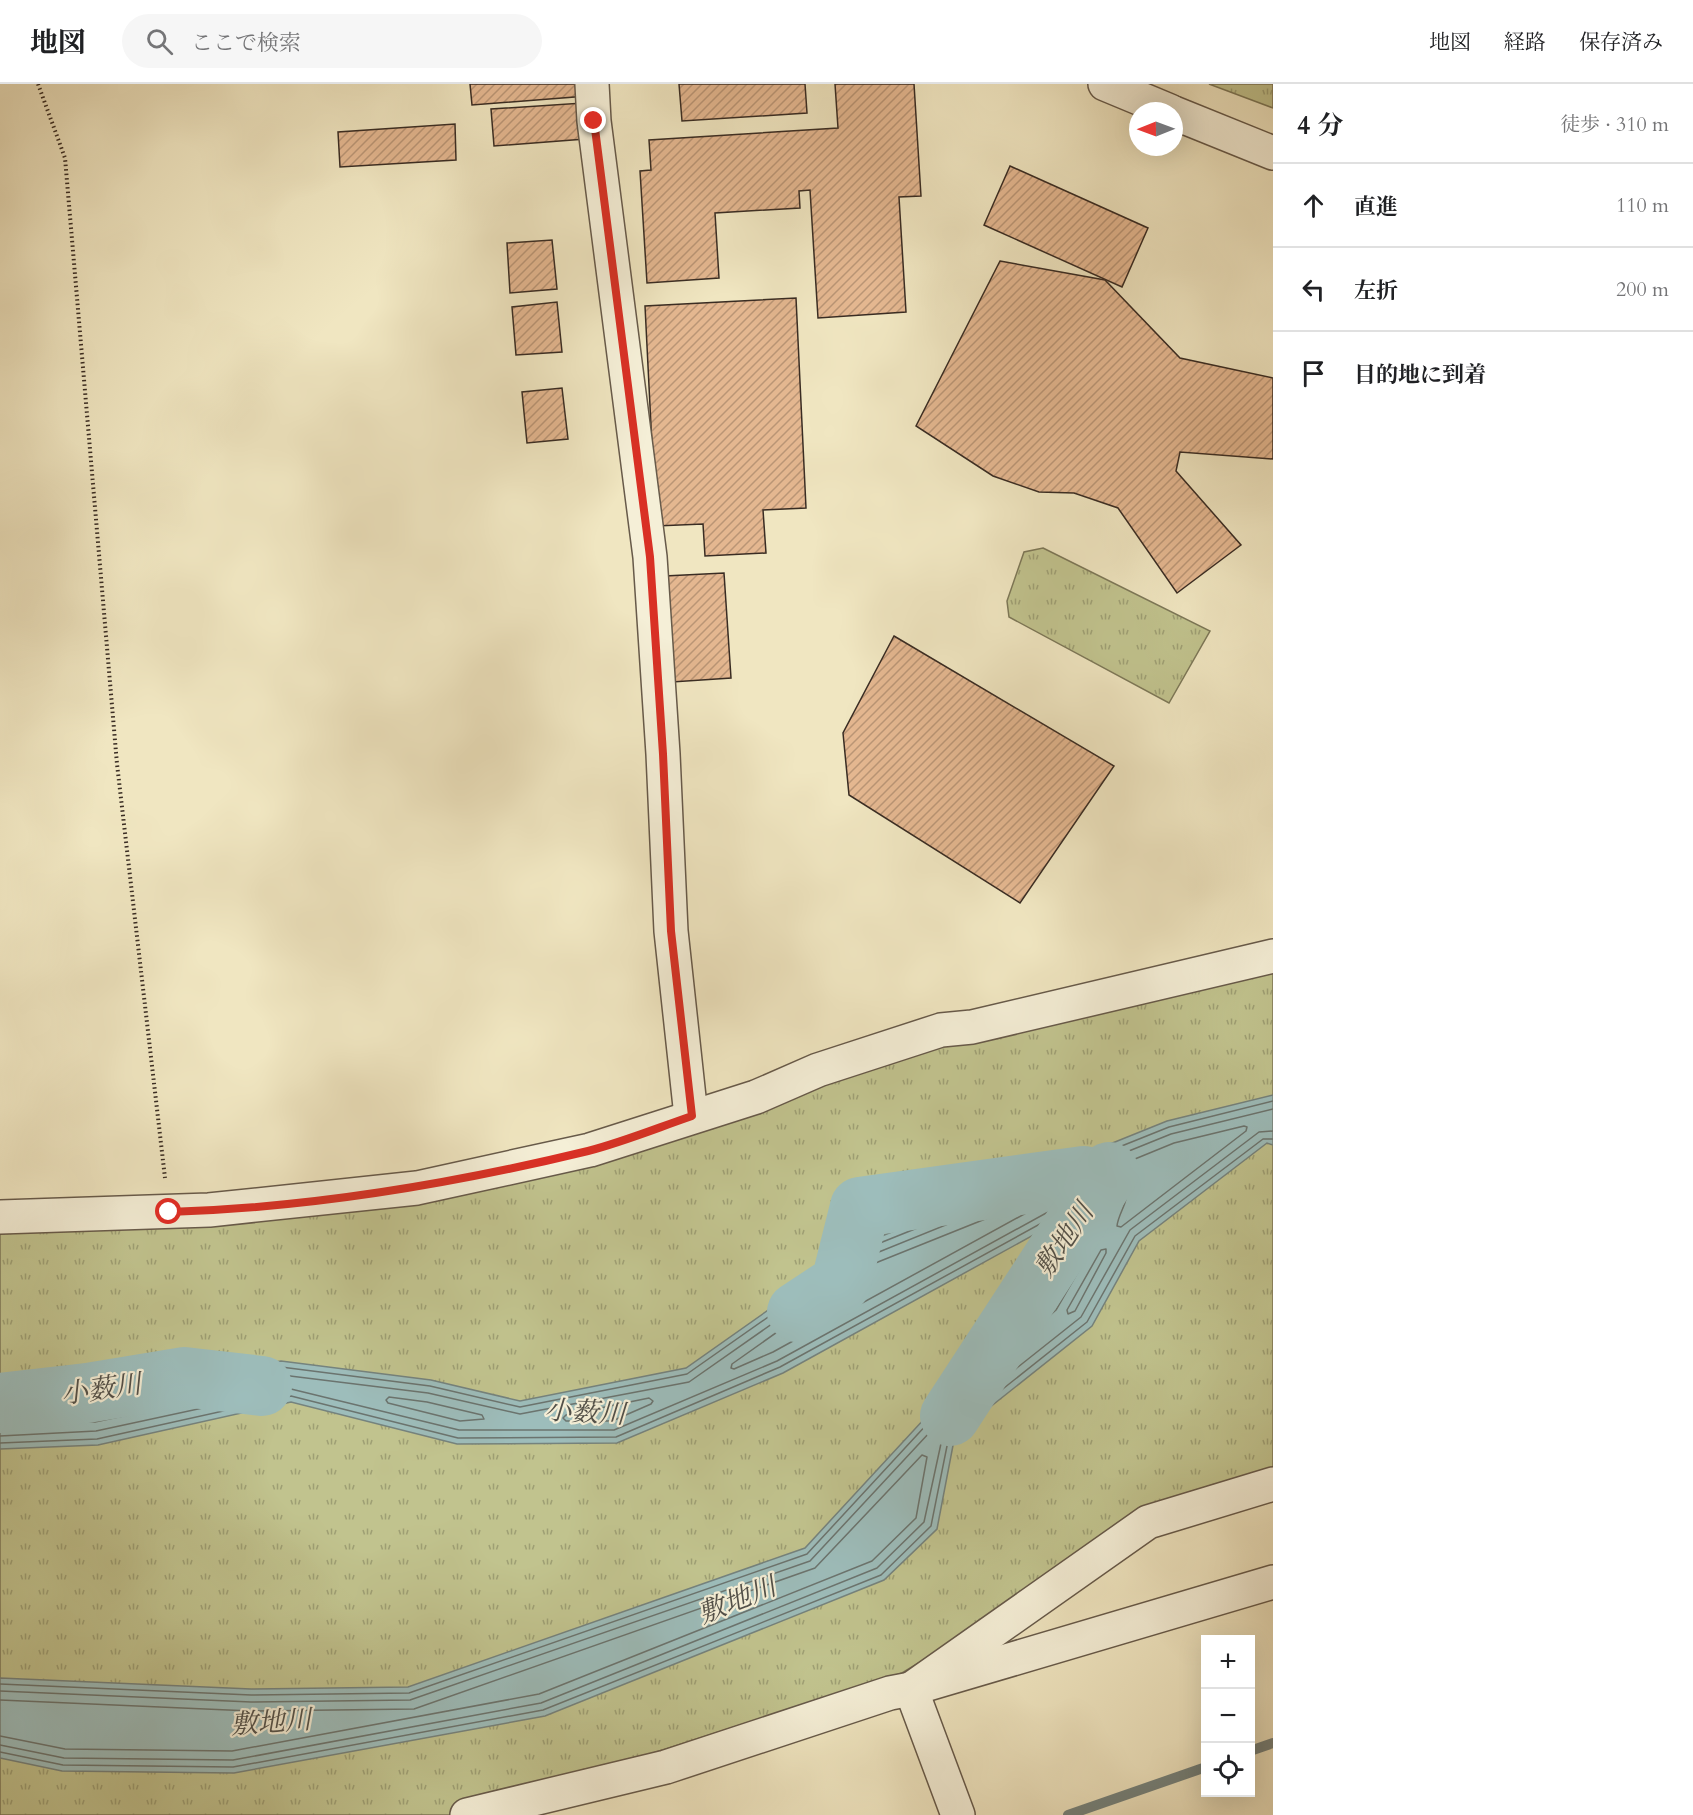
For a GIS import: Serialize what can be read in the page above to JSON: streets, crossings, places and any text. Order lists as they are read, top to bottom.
{
  "water": ["敷地川", "小薮川"],
  "north": "left",
  "page": {
    "header": "地図",
    "search": "ここで検索",
    "nav": ["地図", "経路", "保存済み"],
    "heading": ["4 分", "徒歩 · 310 m"],
    "list": [
      ["直進", "110 m"],
      ["左折", "200 m"],
      "目的地に到着"
    ],
    "map_buttons": ["+", "−"]
  }
}
